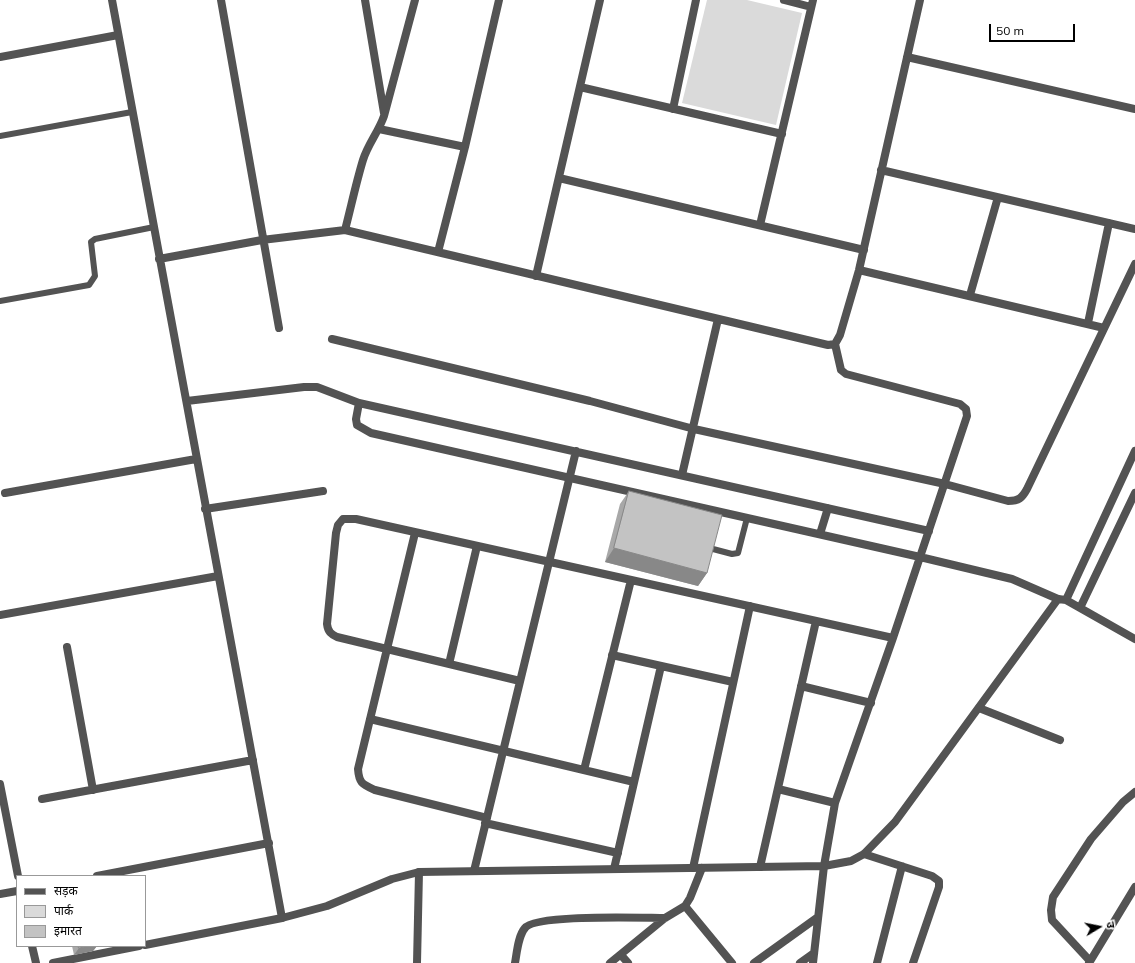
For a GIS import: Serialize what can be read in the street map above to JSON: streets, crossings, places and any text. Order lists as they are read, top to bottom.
{
  "legend": ["सड़क", "पार्क", "इमारत"],
  "scale_bar": "50 m",
  "north": "right"
}
